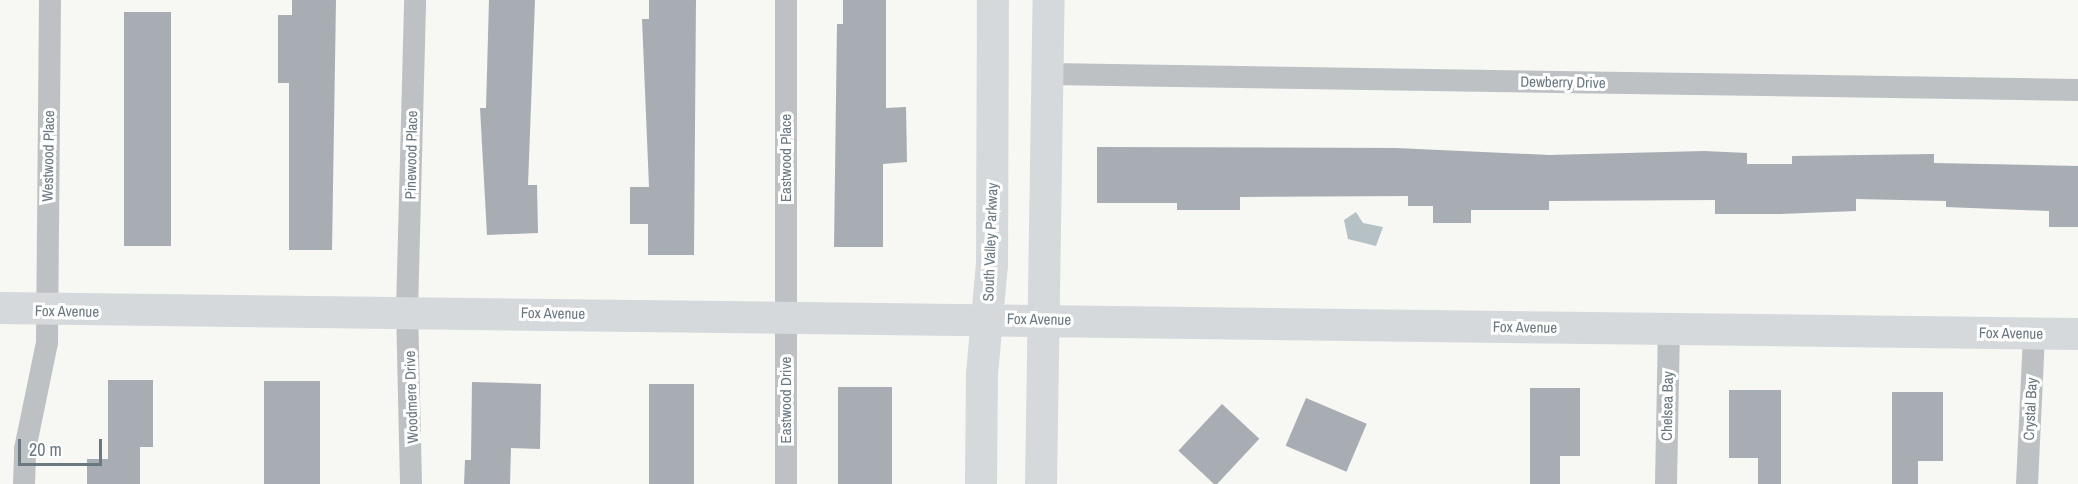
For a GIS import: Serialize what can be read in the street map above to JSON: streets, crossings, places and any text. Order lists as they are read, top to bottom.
{
  "streets": {
    "main road": ["South Valley Parkway", "Fox Avenue"],
    "street": [
      "Dewberry Drive",
      "Pinewood Place",
      "Westwood Place",
      "Eastwood Place",
      "Woodmere Drive",
      "Eastwood Drive",
      "Chelsea Bay",
      "Crystal Bay"
    ]
  },
  "crossings": [
    ["Pinewood Place", "Fox Avenue"],
    ["Pinewood Place", "Woodmere Drive"],
    ["Westwood Place", "Fox Avenue"],
    ["Eastwood Place", "Fox Avenue"],
    ["Eastwood Place", "Eastwood Drive"],
    ["South Valley Parkway", "Fox Avenue"],
    ["Fox Avenue", "Woodmere Drive"],
    ["Fox Avenue", "Eastwood Drive"],
    ["Fox Avenue", "Chelsea Bay"],
    ["Fox Avenue", "Crystal Bay"]
  ],
  "scale_bar": "20 m"
}
